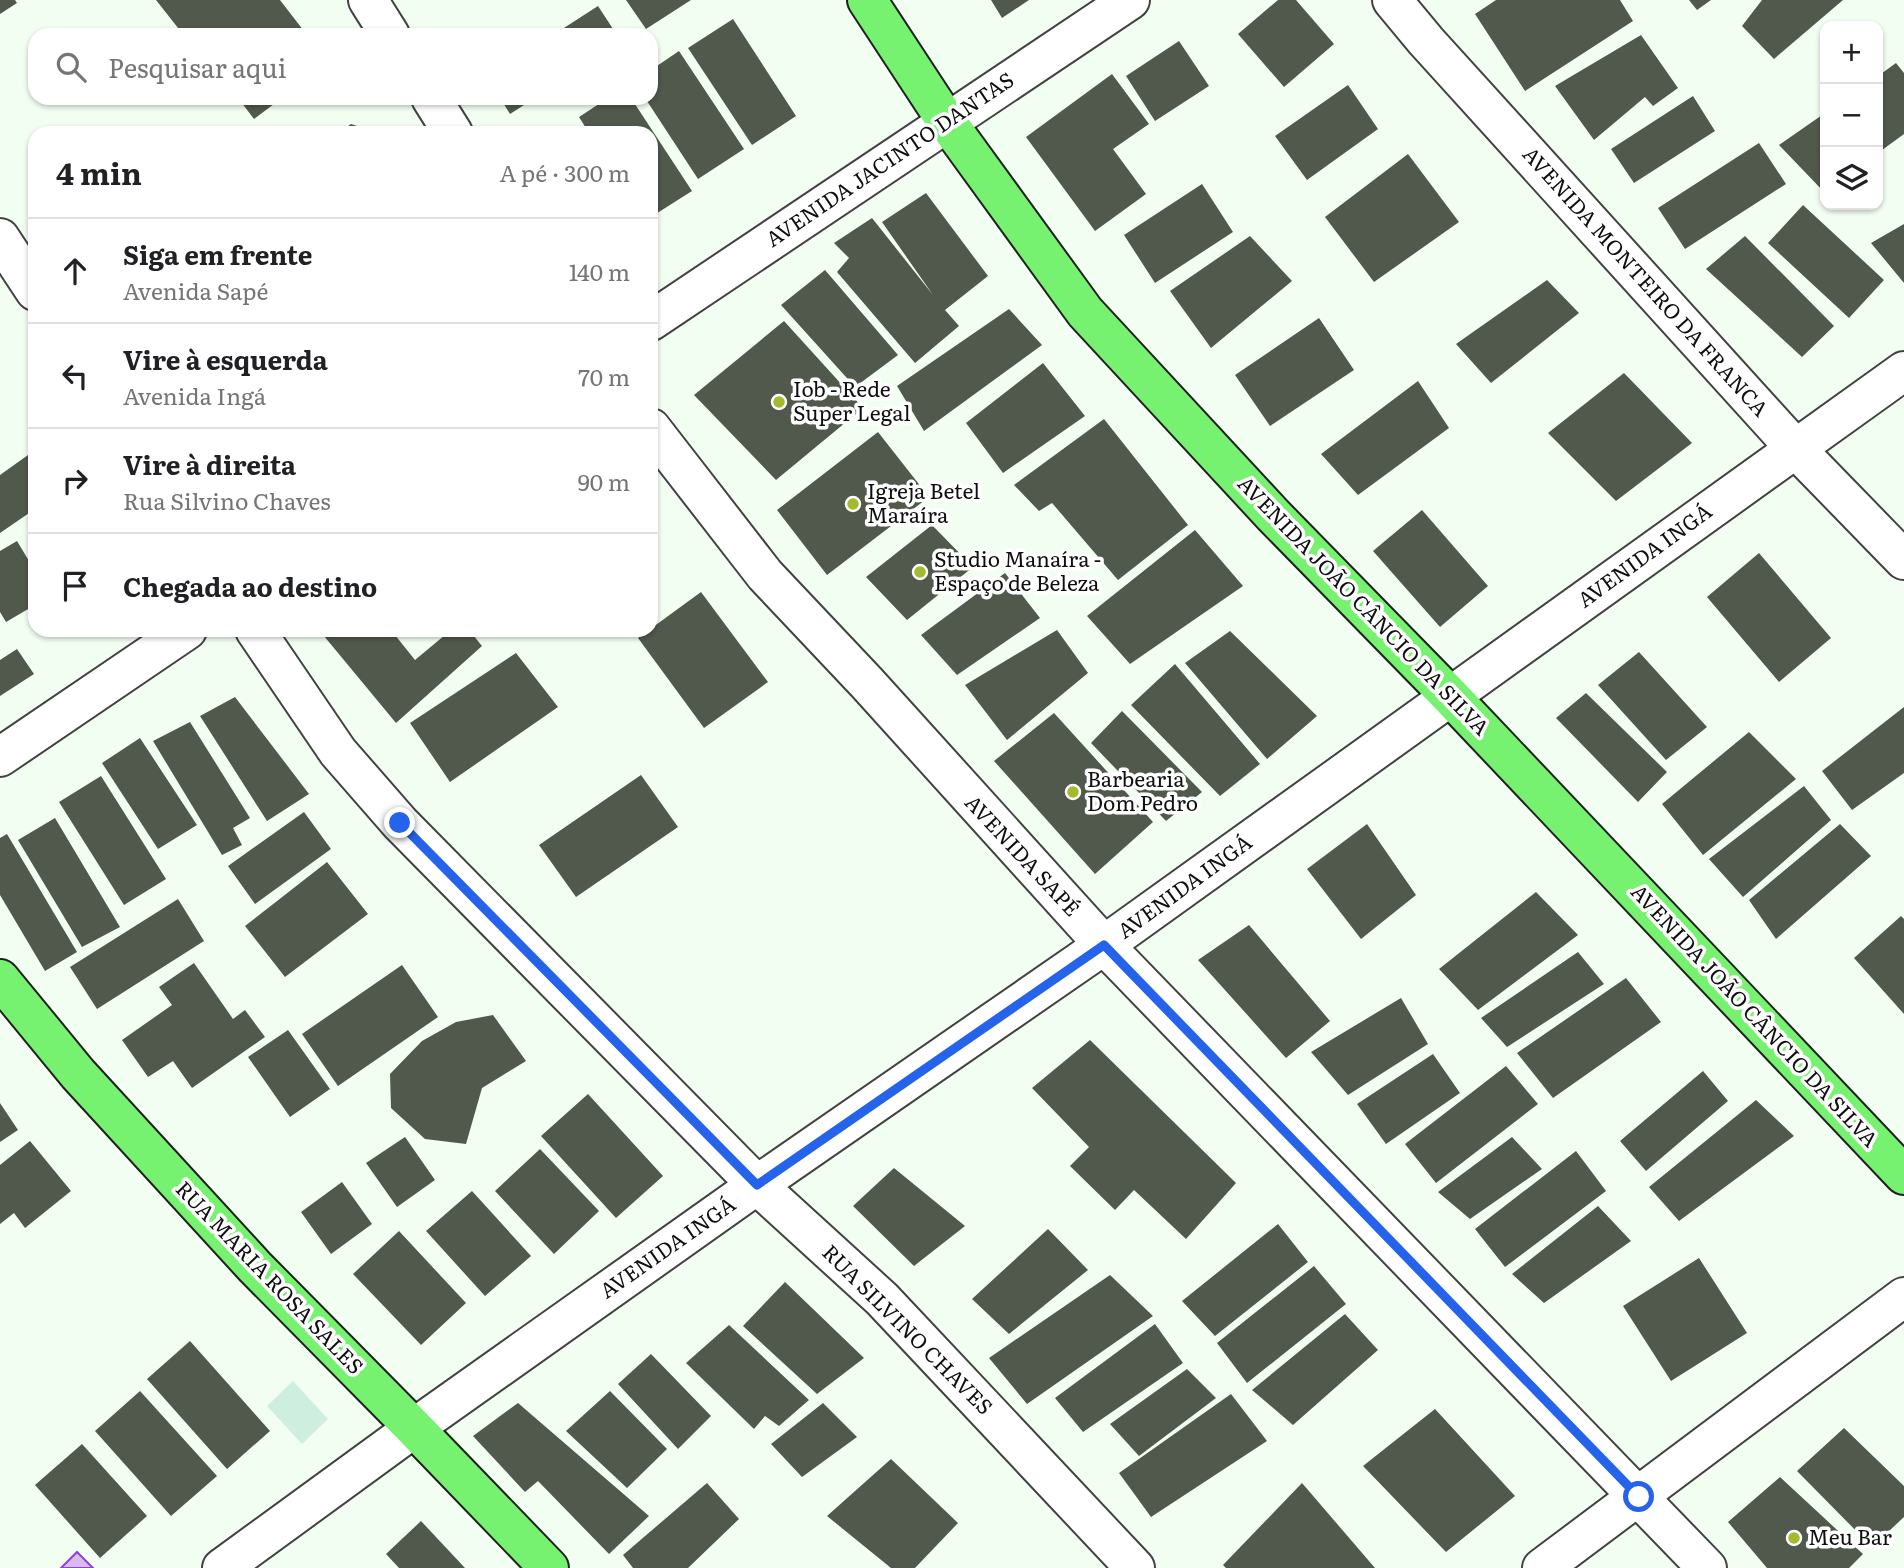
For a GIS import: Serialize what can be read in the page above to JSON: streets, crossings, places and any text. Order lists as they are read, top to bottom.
{
  "streets": {
    "main road": ["AVENIDA JOÃO CÂNCIO DA SILVA", "RUA MARIA ROSA SALES"],
    "street": [
      "AVENIDA JACINTO DANTAS",
      "AVENIDA MONTEIRO DA FRANCA",
      "AVENIDA INGÁ",
      "AVENIDA SAPÉ",
      "RUA SILVINO CHAVES"
    ]
  },
  "crossings": [
    ["AVENIDA JACINTO DANTAS", "AVENIDA JOÃO CÂNCIO DA SILVA"],
    ["AVENIDA MONTEIRO DA FRANCA", "AVENIDA INGÁ"],
    ["AVENIDA INGÁ", "AVENIDA JOÃO CÂNCIO DA SILVA"],
    ["AVENIDA INGÁ", "AVENIDA SAPÉ"],
    ["AVENIDA INGÁ", "RUA MARIA ROSA SALES"],
    ["AVENIDA INGÁ", "RUA SILVINO CHAVES"]
  ],
  "places": [
    "Iob - Rede Super Legal",
    "Igreja Betel Maraíra",
    "Studio Manaíra - Espaço de Beleza",
    "Barbearia Dom Pedro",
    "Meu Bar"
  ],
  "page": {
    "map_buttons": ["+", "−"],
    "search": "Pesquisar aqui",
    "heading": ["4 min", "A pé · 300 m"],
    "list": [
      ["Siga em frente", "Avenida Sapé", "140 m"],
      ["Vire à esquerda", "Avenida Ingá", "70 m"],
      ["Vire à direita", "Rua Silvino Chaves", "90 m"],
      "Chegada ao destino"
    ]
  }
}
